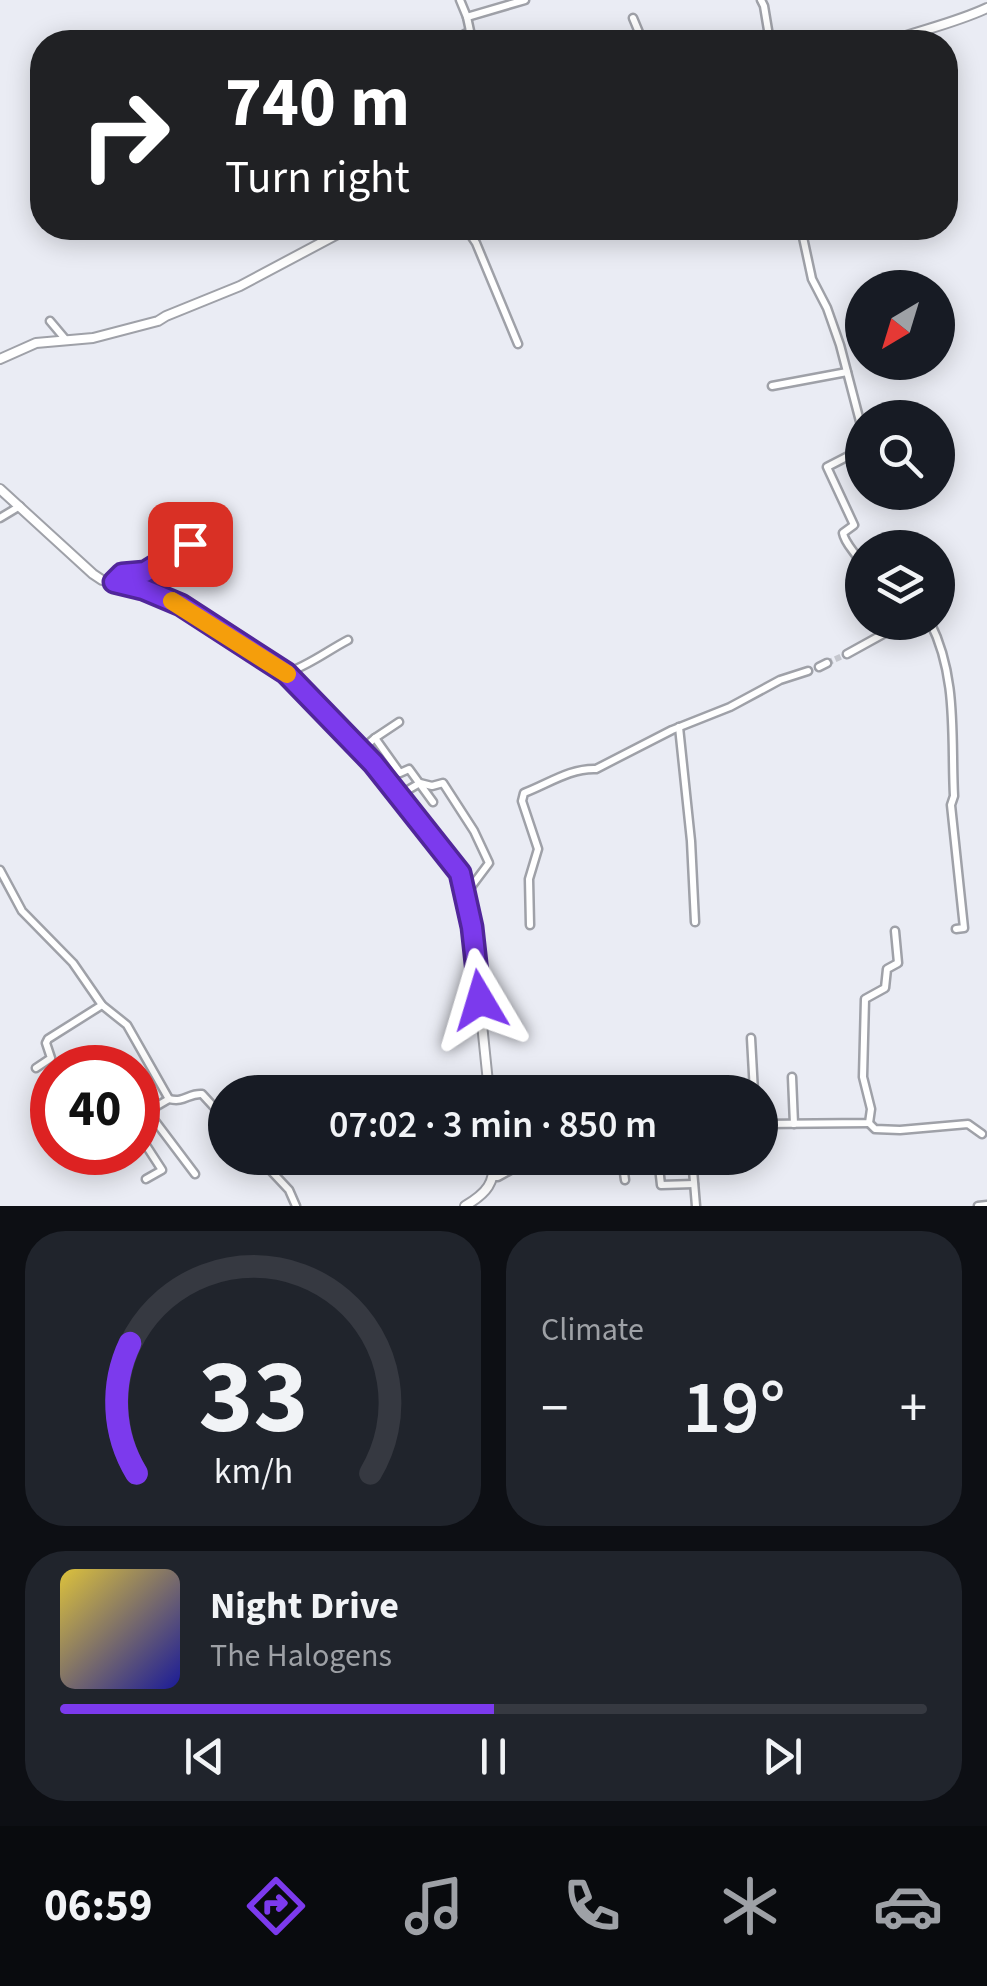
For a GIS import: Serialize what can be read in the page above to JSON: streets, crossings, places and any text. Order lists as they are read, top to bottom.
{
  "north": "bottom left",
  "page": {
    "turn": ["740 m", "Turn right"],
    "limit": "40",
    "trip": "07:02 · 3 min · 850 m",
    "tile": "Climate",
    "heat": ["−", "19°", "+"],
    "song": ["Night Drive", "The Halogens"],
    "tabs": "06:59",
    "gauge": ["33", "km/h"]
  }
}
